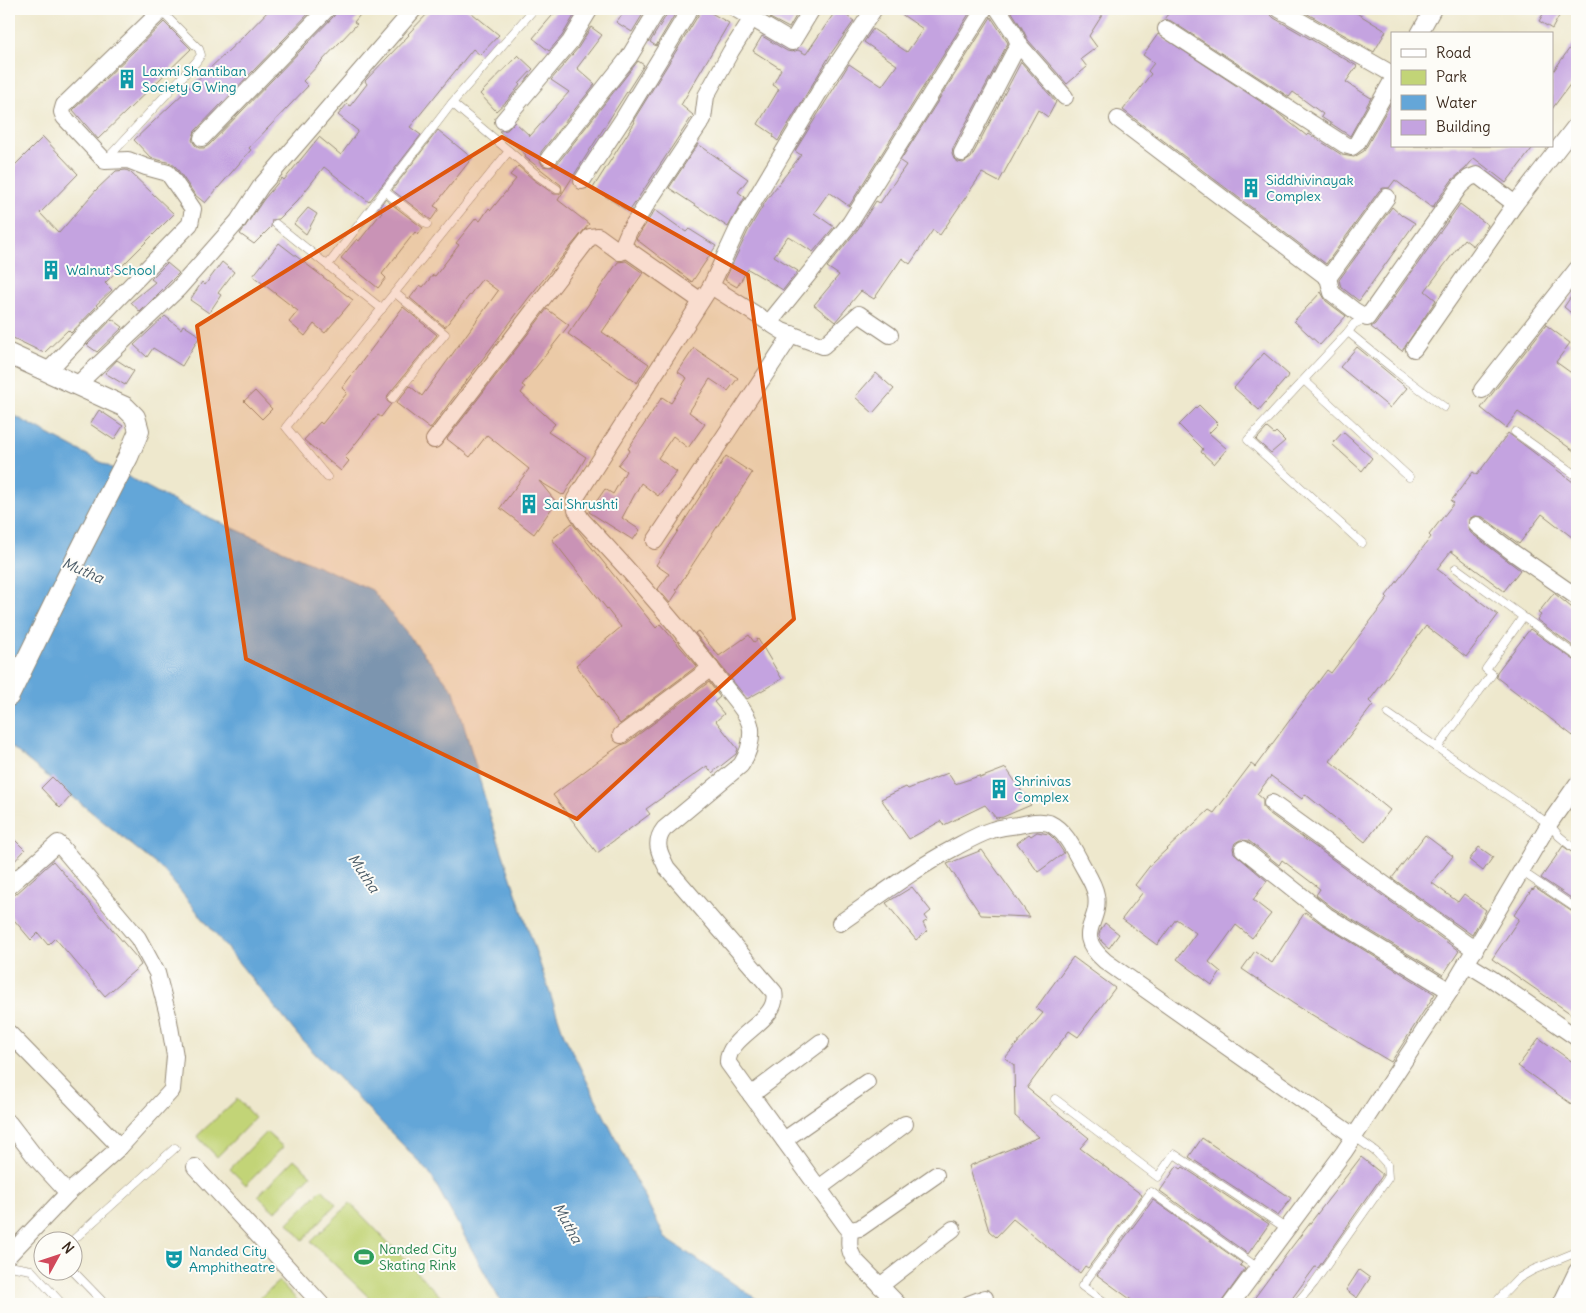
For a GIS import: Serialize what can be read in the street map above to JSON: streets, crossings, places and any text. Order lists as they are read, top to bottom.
{
  "water": ["Mutha"],
  "places": {
    "building": [
      "Laxmi Shantiban Society G Wing",
      "Siddhivinayak Complex",
      "Walnut School",
      "Sai Shrushti",
      "Shrinivas Complex"
    ],
    "sports": ["Nanded City Skating Rink"],
    "theatre": ["Nanded City Amphitheatre"]
  },
  "legend": [
    "Road",
    "Park",
    "Water",
    "Building"
  ],
  "north": "top right"
}
